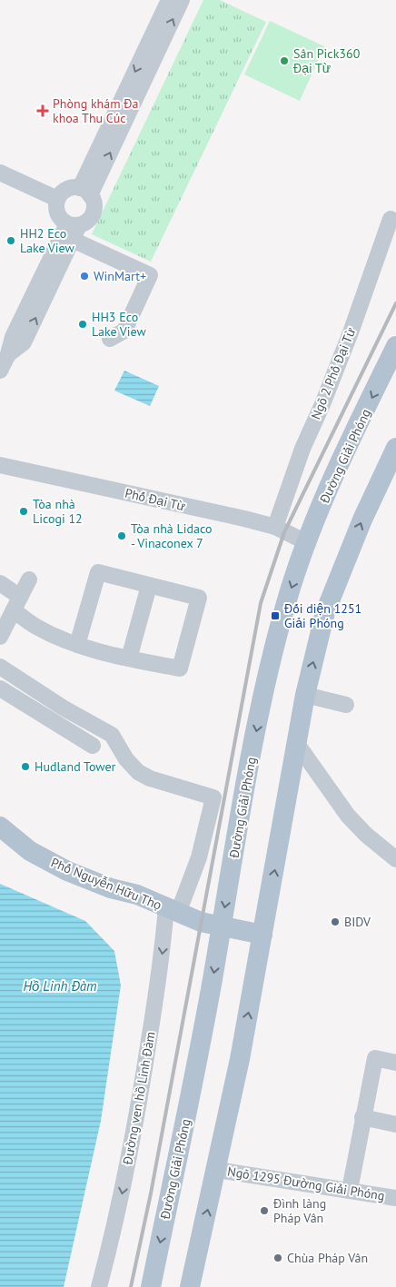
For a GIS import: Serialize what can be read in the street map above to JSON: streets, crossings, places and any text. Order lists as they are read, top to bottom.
{
  "streets": {
    "main road": ["Đường Giải Phóng", "Phố Nguyễn Hữu Thọ"],
    "street": [
      "Ngõ 2 Phố Đại Từ",
      "Phố Đại Từ",
      "Đường ven hồ Linh Đàm",
      "Ngõ 1295 Đường Giải Phóng"
    ]
  },
  "crossings": [
    ["Ngõ 2 Phố Đại Từ", "Phố Đại Từ"],
    ["Đường Giải Phóng", "Phố Đại Từ"],
    ["Đường Giải Phóng", "Phố Nguyễn Hữu Thọ"],
    ["Phố Nguyễn Hữu Thọ", "Đường ven hồ Linh Đàm"]
  ],
  "one_way": ["Đường ven hồ Linh Đàm"],
  "water": ["Hồ Linh Đàm"],
  "places": {
    "other": [
      "Sân Pick360 Đại Từ",
      "HH2 Eco Lake View",
      "WinMart+",
      "HH3 Eco Lake View",
      "Tòa nhà Licogi 12",
      "Tòa nhà Lidaco - Vinaconex 7",
      "Hudland Tower",
      "BIDV",
      "Đình làng Pháp Vân",
      "Chùa Pháp Vân"
    ],
    "health": ["Phòng khám Đa khoa Thu Cúc"],
    "transit": ["Đối diện 1251 Giải Phóng"]
  }
}
